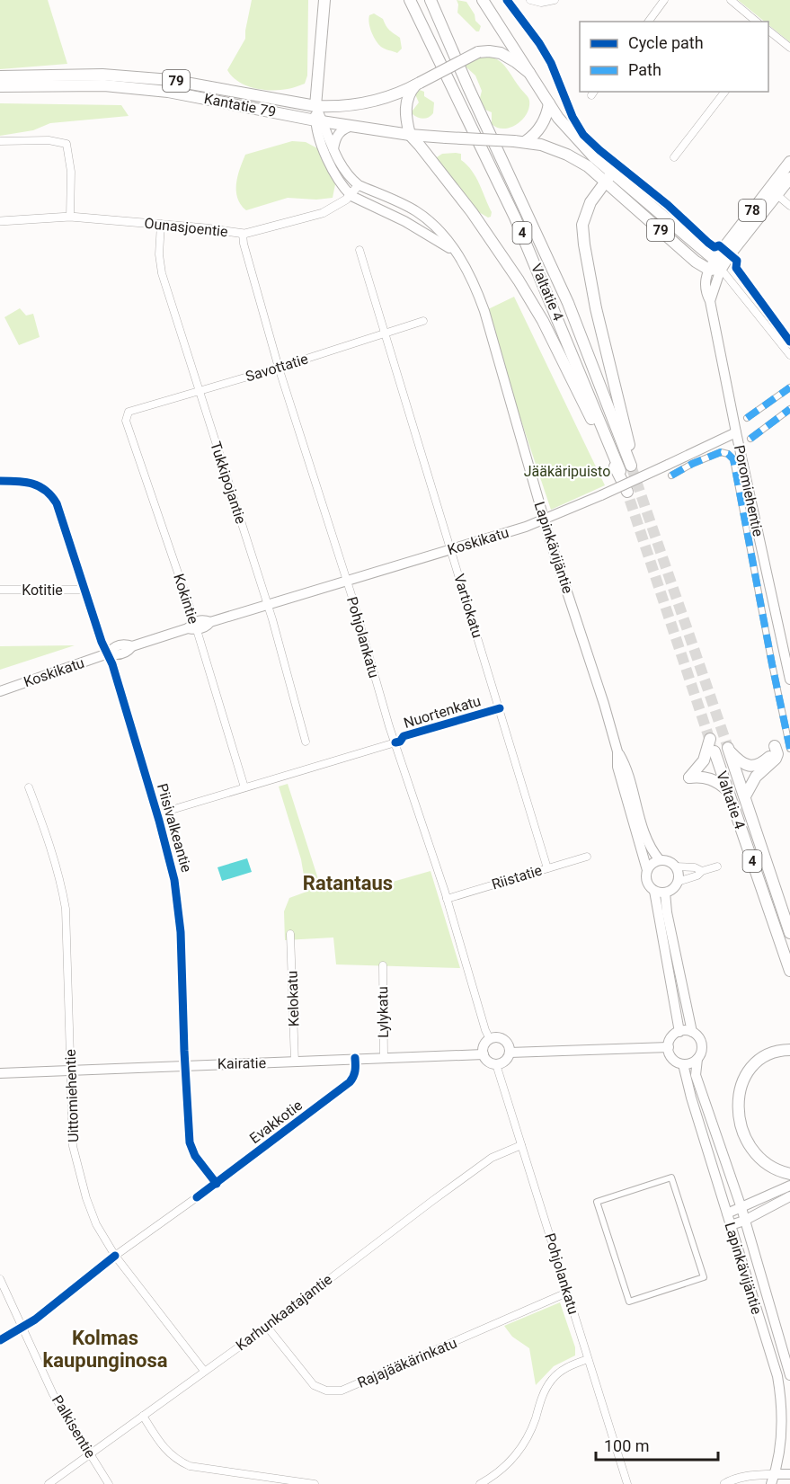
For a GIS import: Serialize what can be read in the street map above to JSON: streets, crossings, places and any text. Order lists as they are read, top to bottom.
{
  "streets": {
    "main road": [
      "79",
      "Kantatie 79",
      "78",
      "4",
      "Valtatie 4",
      "Poromiehentie",
      "Koskikatu",
      "Lapinkävijäntie",
      "Kairatie"
    ],
    "street": [
      "Ounasjoentie",
      "Savottatie",
      "Tukkipojantie",
      "Kotitie",
      "Kokintie",
      "Vartiokatu",
      "Pohjolankatu",
      "Nuortenkatu",
      "Piisivalkeantie",
      "Riistatie",
      "Kelokatu",
      "Lylykatu",
      "Uittomiehentie",
      "Evakkotie",
      "Karhunkaatajantie",
      "Rajajääkärinkatu",
      "Palkisentie"
    ]
  },
  "crossings": [
    ["79", "Kantatie 79"],
    ["79", "78"],
    ["79", "Valtatie 4"],
    ["79", "Poromiehentie"],
    ["Kantatie 79", "Lapinkävijäntie"],
    ["78", "Poromiehentie"],
    ["Ounasjoentie", "Tukkipojantie"],
    ["Ounasjoentie", "Lapinkävijäntie"],
    ["Ounasjoentie", "Pohjolankatu"],
    ["Savottatie", "Tukkipojantie"],
    ["Savottatie", "Kokintie"],
    ["Savottatie", "Vartiokatu"],
    ["Savottatie", "Pohjolankatu"],
    ["Tukkipojantie", "Koskikatu"],
    ["Poromiehentie", "Koskikatu"],
    ["Koskikatu", "Lapinkävijäntie"],
    ["Koskikatu", "Kokintie"],
    ["Koskikatu", "Vartiokatu"],
    ["Koskikatu", "Pohjolankatu"],
    ["Koskikatu", "Piisivalkeantie"],
    ["Kotitie", "Piisivalkeantie"],
    ["Kokintie", "Nuortenkatu"],
    ["Vartiokatu", "Riistatie"],
    ["Pohjolankatu", "Nuortenkatu"],
    ["Pohjolankatu", "Riistatie"],
    ["Pohjolankatu", "Kairatie"],
    ["Pohjolankatu", "Karhunkaatajantie"],
    ["Pohjolankatu", "Rajajääkärinkatu"],
    ["Nuortenkatu", "Piisivalkeantie"],
    ["Piisivalkeantie", "Kairatie"],
    ["Piisivalkeantie", "Evakkotie"],
    ["Kelokatu", "Kairatie"],
    ["Lylykatu", "Kairatie"],
    ["Kairatie", "Uittomiehentie"],
    ["Kairatie", "Evakkotie"],
    ["Uittomiehentie", "Karhunkaatajantie"],
    ["Karhunkaatajantie", "Rajajääkärinkatu"],
    ["Karhunkaatajantie", "Palkisentie"]
  ],
  "districts": ["Ratantaus", "Kolmas kaupunginosa"],
  "parks": ["Jääkäripuisto"],
  "legend": ["Cycle path", "Path"],
  "scale_bar": "100 m"
}
